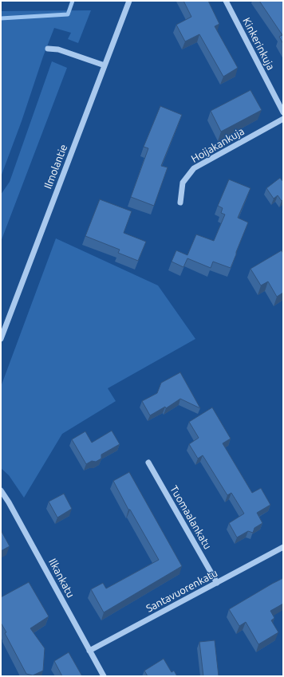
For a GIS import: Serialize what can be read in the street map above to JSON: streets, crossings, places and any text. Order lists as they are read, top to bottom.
{
  "streets": {
    "street": [
      "Kinkerinkuja",
      "Hoijakankuja",
      "Ilmolantie",
      "Tuomaalankatu",
      "Ilkankatu",
      "Santavuorenkatu"
    ]
  },
  "crossings": [
    ["Tuomaalankatu", "Santavuorenkatu"],
    ["Ilkankatu", "Santavuorenkatu"]
  ]
}
